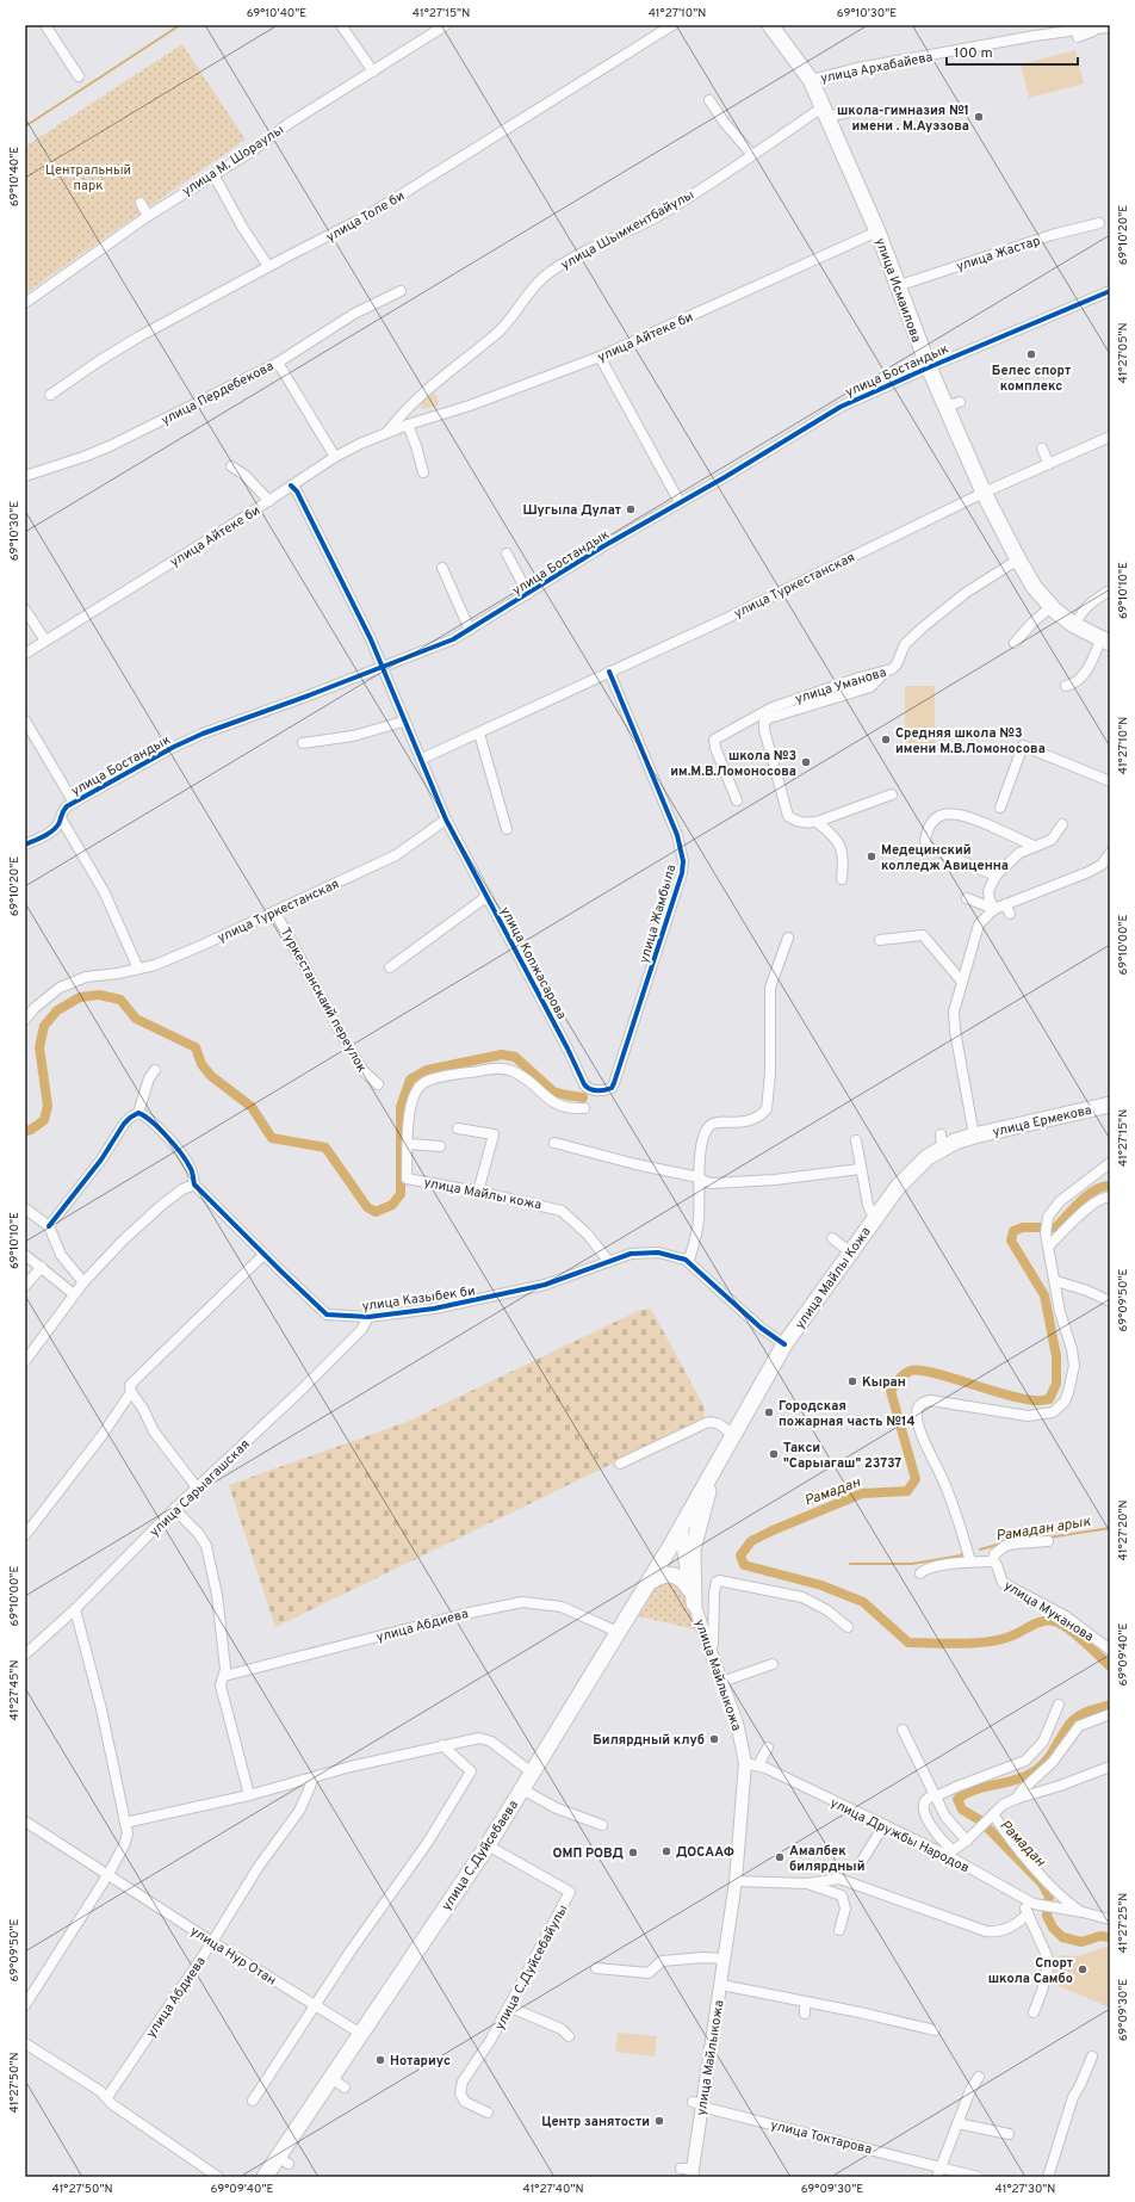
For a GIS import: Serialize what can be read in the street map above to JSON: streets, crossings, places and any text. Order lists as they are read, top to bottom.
{
  "streets": {
    "main road": [
      "улица Исмаилова",
      "улица Ермекова",
      "улица Майлы Кожа",
      "улица С.Дуйсебаева"
    ],
    "street": [
      "улица Архабайева",
      "улица М. Шораулы",
      "улица Толе би",
      "улица Шымкентбайулы",
      "улица Жастар",
      "улица Айтеке би",
      "улица Бостандык",
      "улица Пердебекова",
      "улица Туркестанская",
      "улица Уманова",
      "улица Жамбыла",
      "улица Копжасарова",
      "Туркестанскаий переулок",
      "улица Майлы кожа",
      "улица Казыбек би",
      "улица Сарыагашская",
      "улица Муканова",
      "улица Абдиева",
      "улица Майлыкожа",
      "улица Дружбы Народов",
      "улица Нур Отан",
      "улица С.Дуйсебайулы",
      "улица Токтарова"
    ]
  },
  "crossings": [
    ["улица Архабайева", "улица Исмаилова"],
    ["улица Шымкентбайулы", "улица Исмаилова"],
    ["улица Шымкентбайулы", "улица Айтеке би"],
    ["улица Жастар", "улица Исмаилова"],
    ["улица Исмаилова", "улица Айтеке би"],
    ["улица Исмаилова", "улица Бостандык"],
    ["улица Исмаилова", "улица Туркестанская"],
    ["улица Исмаилова", "улица Уманова"],
    ["улица Туркестанская", "улица Жамбыла"],
    ["улица Туркестанская", "улица Копжасарова"],
    ["улица Туркестанская", "Туркестанскаий переулок"],
    ["улица Жамбыла", "улица Копжасарова"],
    ["улица Ермекова", "улица Майлы Кожа"],
    ["улица Майлы кожа", "улица Казыбек би"],
    ["улица Майлы Кожа", "улица Казыбек би"],
    ["улица Майлы Кожа", "улица Майлыкожа"],
    ["улица Майлы Кожа", "улица С.Дуйсебаева"],
    ["улица Казыбек би", "улица Сарыагашская"],
    ["улица Абдиева", "улица С.Дуйсебаева"],
    ["улица Абдиева", "улица Нур Отан"],
    ["улица Майлыкожа", "улица Дружбы Народов"],
    ["улица Майлыкожа", "улица С.Дуйсебаева"],
    ["улица Майлыкожа", "улица Токтарова"],
    ["улица С.Дуйсебаева", "улица Нур Отан"],
    ["улица С.Дуйсебаева", "улица С.Дуйсебайулы"]
  ],
  "water": ["Рамадан", "Рамадан арык"],
  "parks": ["Центральный парк"],
  "places": [
    "школа-гимназия №1 имени . М.Ауэзова",
    "Белес спорт комплекс",
    "Шугыла Дулат",
    "Средняя школа №3 имени М.В.Ломоносова",
    "школа №3 им.М.В.Ломоносова",
    "Медецинский колледж Авиценна",
    "Кыран",
    "Городская пожарная часть №14",
    "Такси \"Сарыагаш\" 23737",
    "Билярдный клуб",
    "ДОСААФ",
    "ОМП РОВД",
    "Амалбек билярдный",
    "Спорт школа Самбо",
    "Нотариус",
    "Центр занятости"
  ],
  "scale_bar": "100 m",
  "coordinates": [
    "69°10'40\"E",
    "41°27'15\"N",
    "41°27'10\"N",
    "69°10'30\"E",
    "69°10'20\"E",
    "41°27'05\"N",
    "69°10'10\"E",
    "69°10'00\"E",
    "69°09'50\"E",
    "41°27'20\"N",
    "69°09'40\"E",
    "41°27'45\"N",
    "41°27'25\"N",
    "69°09'30\"E",
    "41°27'50\"N",
    "41°27'40\"N",
    "41°27'30\"N"
  ]
}
